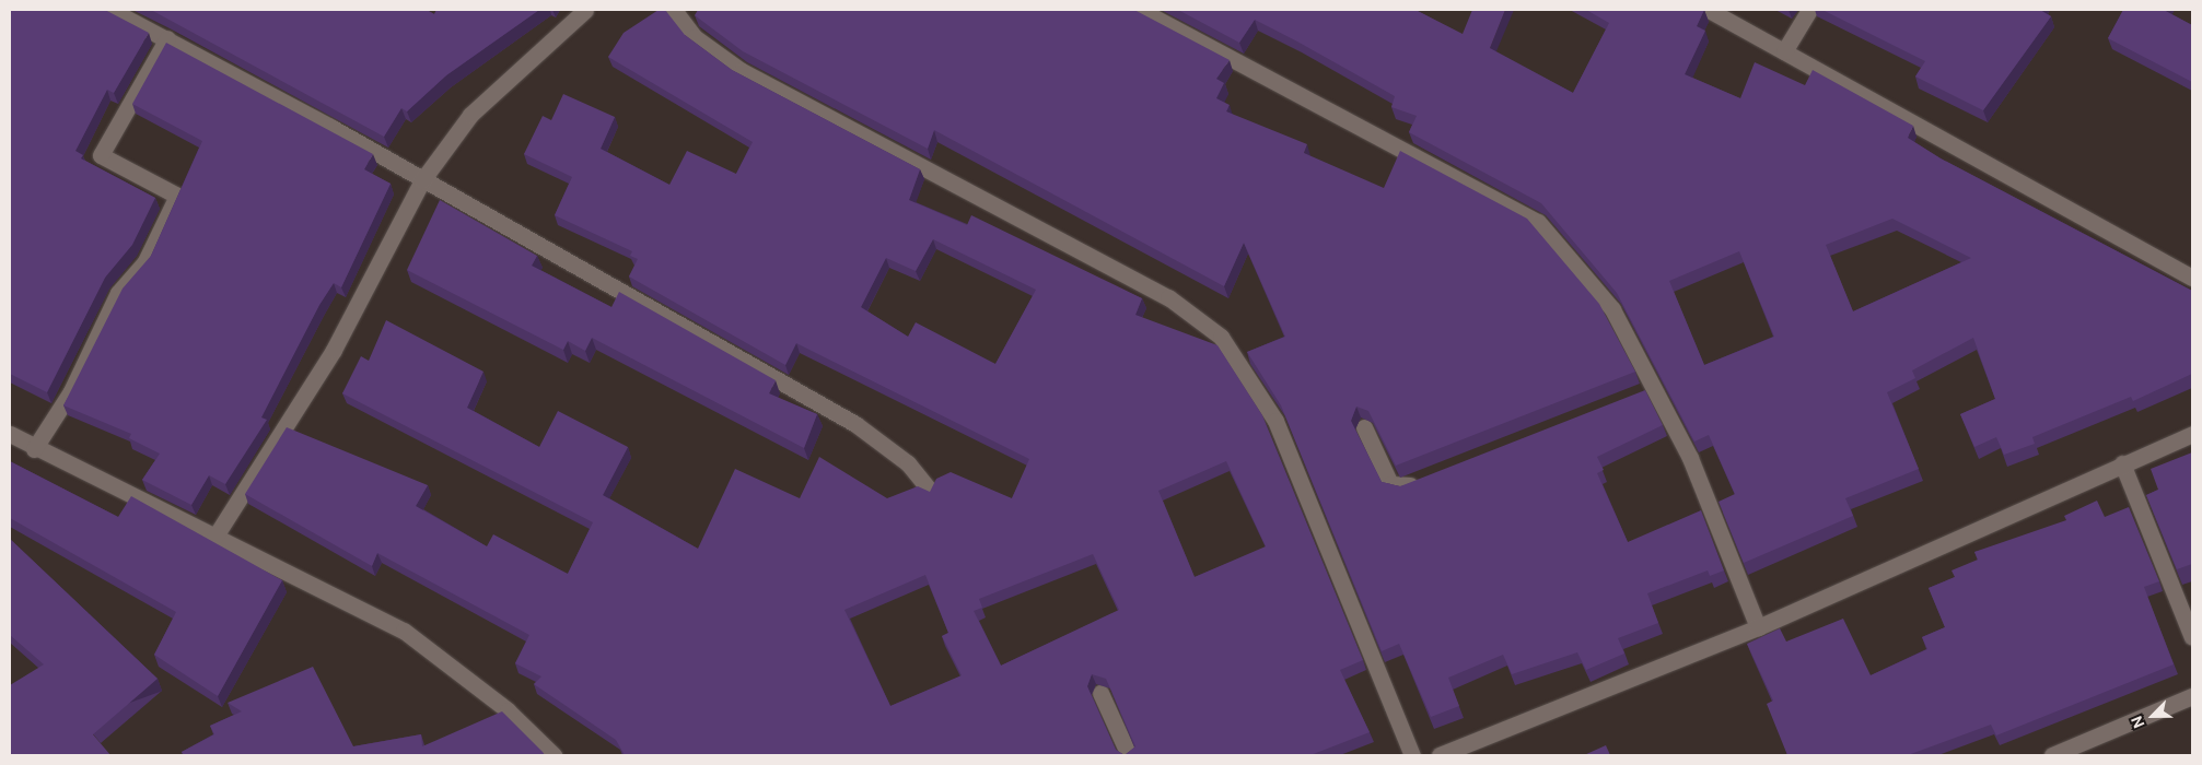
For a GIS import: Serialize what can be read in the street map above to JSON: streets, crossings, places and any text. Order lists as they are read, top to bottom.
{
  "north": "bottom left"
}
